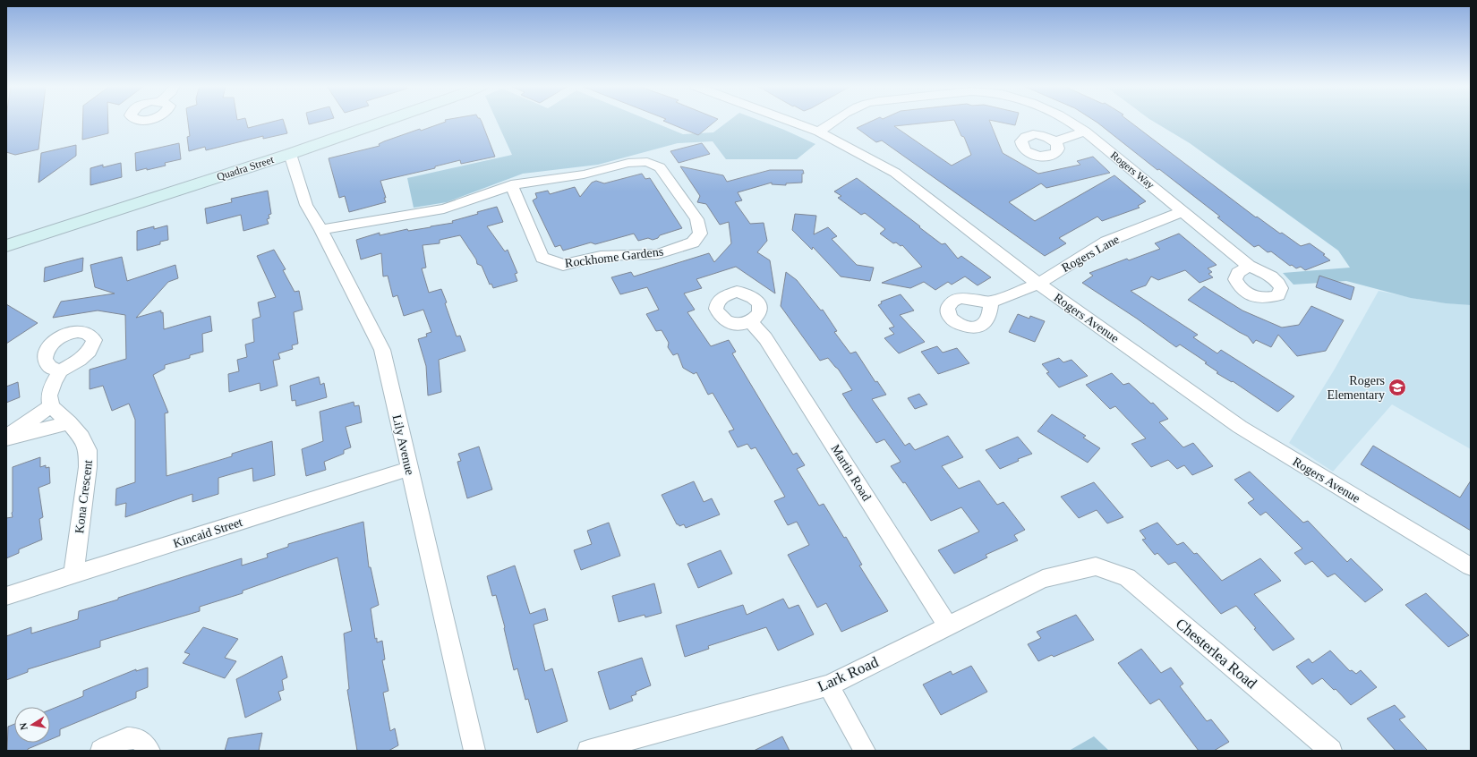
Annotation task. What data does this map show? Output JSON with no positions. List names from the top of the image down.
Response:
{
  "streets": {
    "main road": ["Quadra Street"],
    "street": [
      "Rogers Way",
      "Rogers Lane",
      "Rockhome Gardens",
      "Rogers Avenue",
      "Lily Avenue",
      "Martin Road",
      "Kona Crescent",
      "Kincaid Street",
      "Chesterlea Road",
      "Lark Road"
    ]
  },
  "crossings": [
    ["Quadra Street", "Lily Avenue"],
    ["Rogers Way", "Rogers Lane"],
    ["Rogers Way", "Rogers Avenue"],
    ["Rogers Lane", "Rogers Avenue"],
    ["Rockhome Gardens", "Lily Avenue"],
    ["Lily Avenue", "Kincaid Street"],
    ["Martin Road", "Lark Road"],
    ["Kona Crescent", "Kincaid Street"],
    ["Chesterlea Road", "Lark Road"]
  ],
  "places": {
    "school or university": ["Rogers Elementary"]
  },
  "north": "left"
}
